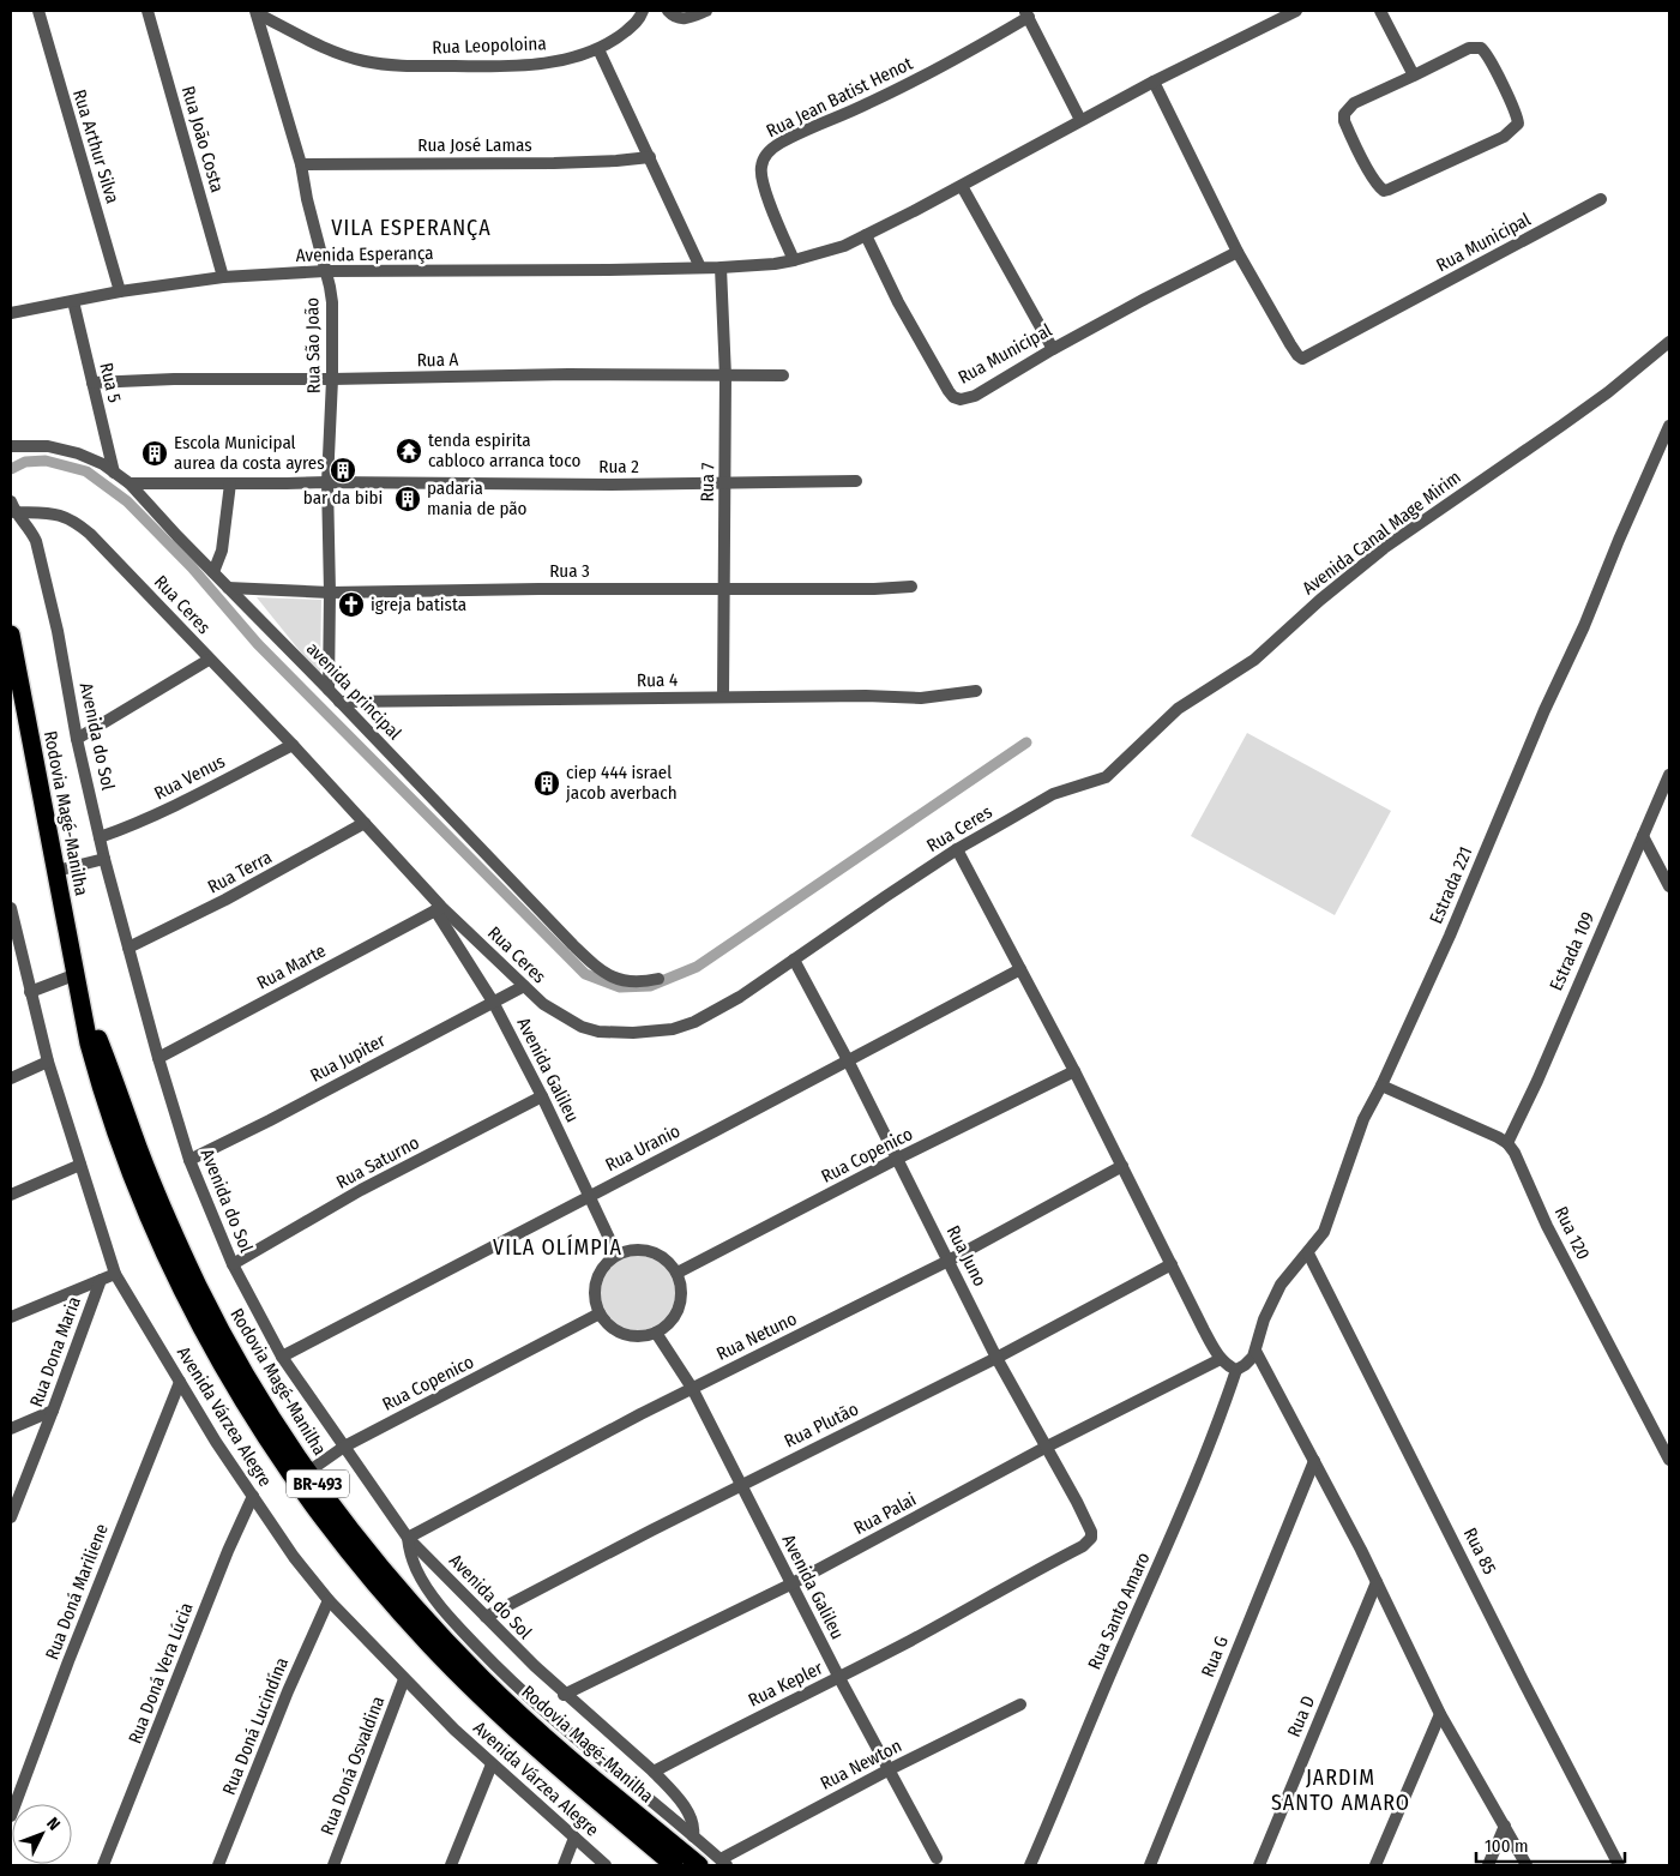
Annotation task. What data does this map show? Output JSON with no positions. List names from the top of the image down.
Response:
{
  "streets": {
    "highway": ["Rodovia Magé-Manilha", "BR-493"],
    "street": [
      "Rua Leopoloina",
      "Rua Jean Batist Henot",
      "Rua João Costa",
      "Rua José Lamas",
      "Rua Arthur Silva",
      "Rua Municipal",
      "Avenida Esperança",
      "Rua São João",
      "Rua A",
      "Rua 5",
      "Rua 2",
      "Rua 7",
      "Avenida Canal Mage Mirim",
      "Rua 3",
      "Rua Ceres",
      "Rua 4",
      "avenida principal",
      "Avenida do Sol",
      "Rua Venus",
      "Rua Terra",
      "Estrada 221",
      "Estrada 109",
      "Rua Marte",
      "Rua Jupiter",
      "Avenida Galileu",
      "Rua Uranio",
      "Rua Copenico",
      "Rua Saturno",
      "Rua 120",
      "Rua Juno",
      "Rua Netuno",
      "Rua Dona Maria",
      "Avenida Várzea Alegre",
      "Rua Plutão",
      "Rua Palai",
      "Rua 85",
      "Rua Doná Mariliene",
      "Rua Santo Amaro",
      "Rua G",
      "Rua Doná Vera Lúcia",
      "Rua Kepler",
      "Rua D",
      "Rua Doná Lucindína",
      "Rua Newton",
      "Rua Doná Osvaldina"
    ]
  },
  "crossings": [
    ["Rua Leopoloina", "Rua São João"],
    ["Rua Jean Batist Henot", "Avenida Esperança"],
    ["Rua João Costa", "Avenida Esperança"],
    ["Rua José Lamas", "Rua São João"],
    ["Rua Arthur Silva", "Avenida Esperança"],
    ["Avenida Esperança", "Rua São João"],
    ["Avenida Esperança", "Rua 5"],
    ["Avenida Esperança", "Rua 7"],
    ["Rua São João", "Rua A"],
    ["Rua São João", "Rua 2"],
    ["Rua São João", "Rua 3"],
    ["Rua São João", "avenida principal"],
    ["Rua A", "Rua 5"],
    ["Rua A", "Rua 7"],
    ["Rua 5", "avenida principal"],
    ["Rua 2", "Rua 7"],
    ["Rua 2", "avenida principal"],
    ["Rua 7", "Rua 3"],
    ["Rua 7", "Rua 4"],
    ["Avenida Canal Mage Mirim", "Rua Ceres"],
    ["Rua 3", "avenida principal"],
    ["Rua Ceres", "Avenida do Sol"],
    ["Rua Ceres", "Rua Venus"],
    ["Rua Ceres", "Rua Terra"],
    ["Rua Ceres", "Rua Marte"],
    ["Rua Ceres", "Rua Jupiter"],
    ["Rua Ceres", "Avenida Galileu"],
    ["Rua Ceres", "Rua Juno"],
    ["Rua 4", "avenida principal"],
    ["Avenida do Sol", "Rua Venus"],
    ["Avenida do Sol", "Rua Terra"],
    ["Avenida do Sol", "Rua Marte"],
    ["Avenida do Sol", "Rua Jupiter"],
    ["Avenida do Sol", "Rua Uranio"],
    ["Avenida do Sol", "Rua Copenico"],
    ["Avenida do Sol", "Rua Saturno"],
    ["Avenida do Sol", "Rua Netuno"],
    ["Avenida do Sol", "Rua Plutão"],
    ["Avenida do Sol", "Rua Palai"],
    ["Avenida do Sol", "Rua Kepler"],
    ["Rodovia Magé-Manilha", "Rua Copenico"],
    ["Estrada 221", "Rua 85"],
    ["Estrada 109", "Rua 120"],
    ["Rua Marte", "Avenida Galileu"],
    ["Rua Jupiter", "Avenida Galileu"],
    ["Avenida Galileu", "Rua Uranio"],
    ["Avenida Galileu", "Rua Copenico"],
    ["Avenida Galileu", "Rua Saturno"],
    ["Avenida Galileu", "Rua Netuno"],
    ["Avenida Galileu", "Rua Plutão"],
    ["Avenida Galileu", "Rua Palai"],
    ["Avenida Galileu", "Rua Kepler"],
    ["Avenida Galileu", "Rua Newton"],
    ["Rua Uranio", "Rua Juno"],
    ["Rua Copenico", "Rua Juno"],
    ["Rua Juno", "Rua Netuno"],
    ["Rua Juno", "Rua Plutão"],
    ["Rua Juno", "Rua Palai"],
    ["Rua Juno", "Rua Kepler"],
    ["Rua Dona Maria", "Avenida Várzea Alegre"],
    ["Avenida Várzea Alegre", "Rua Doná Mariliene"],
    ["Avenida Várzea Alegre", "Rua Doná Vera Lúcia"],
    ["Avenida Várzea Alegre", "Rua Doná Lucindína"],
    ["Avenida Várzea Alegre", "Rua Doná Osvaldina"]
  ],
  "districts": ["VILA ESPERANÇA", "VILA OLÍMPIA", "JARDIM SANTO AMARO"],
  "places": {
    "temple": ["tenda espirita cabloco arranca toco"],
    "building": [
      "Escola Municipal aurea da costa ayres",
      "bar da bibi",
      "padaria mania de pão",
      "ciep 444 israel jacob averbach"
    ],
    "church": ["igreja batista"]
  },
  "scale_bar": "100 m",
  "north": "top right"
}
